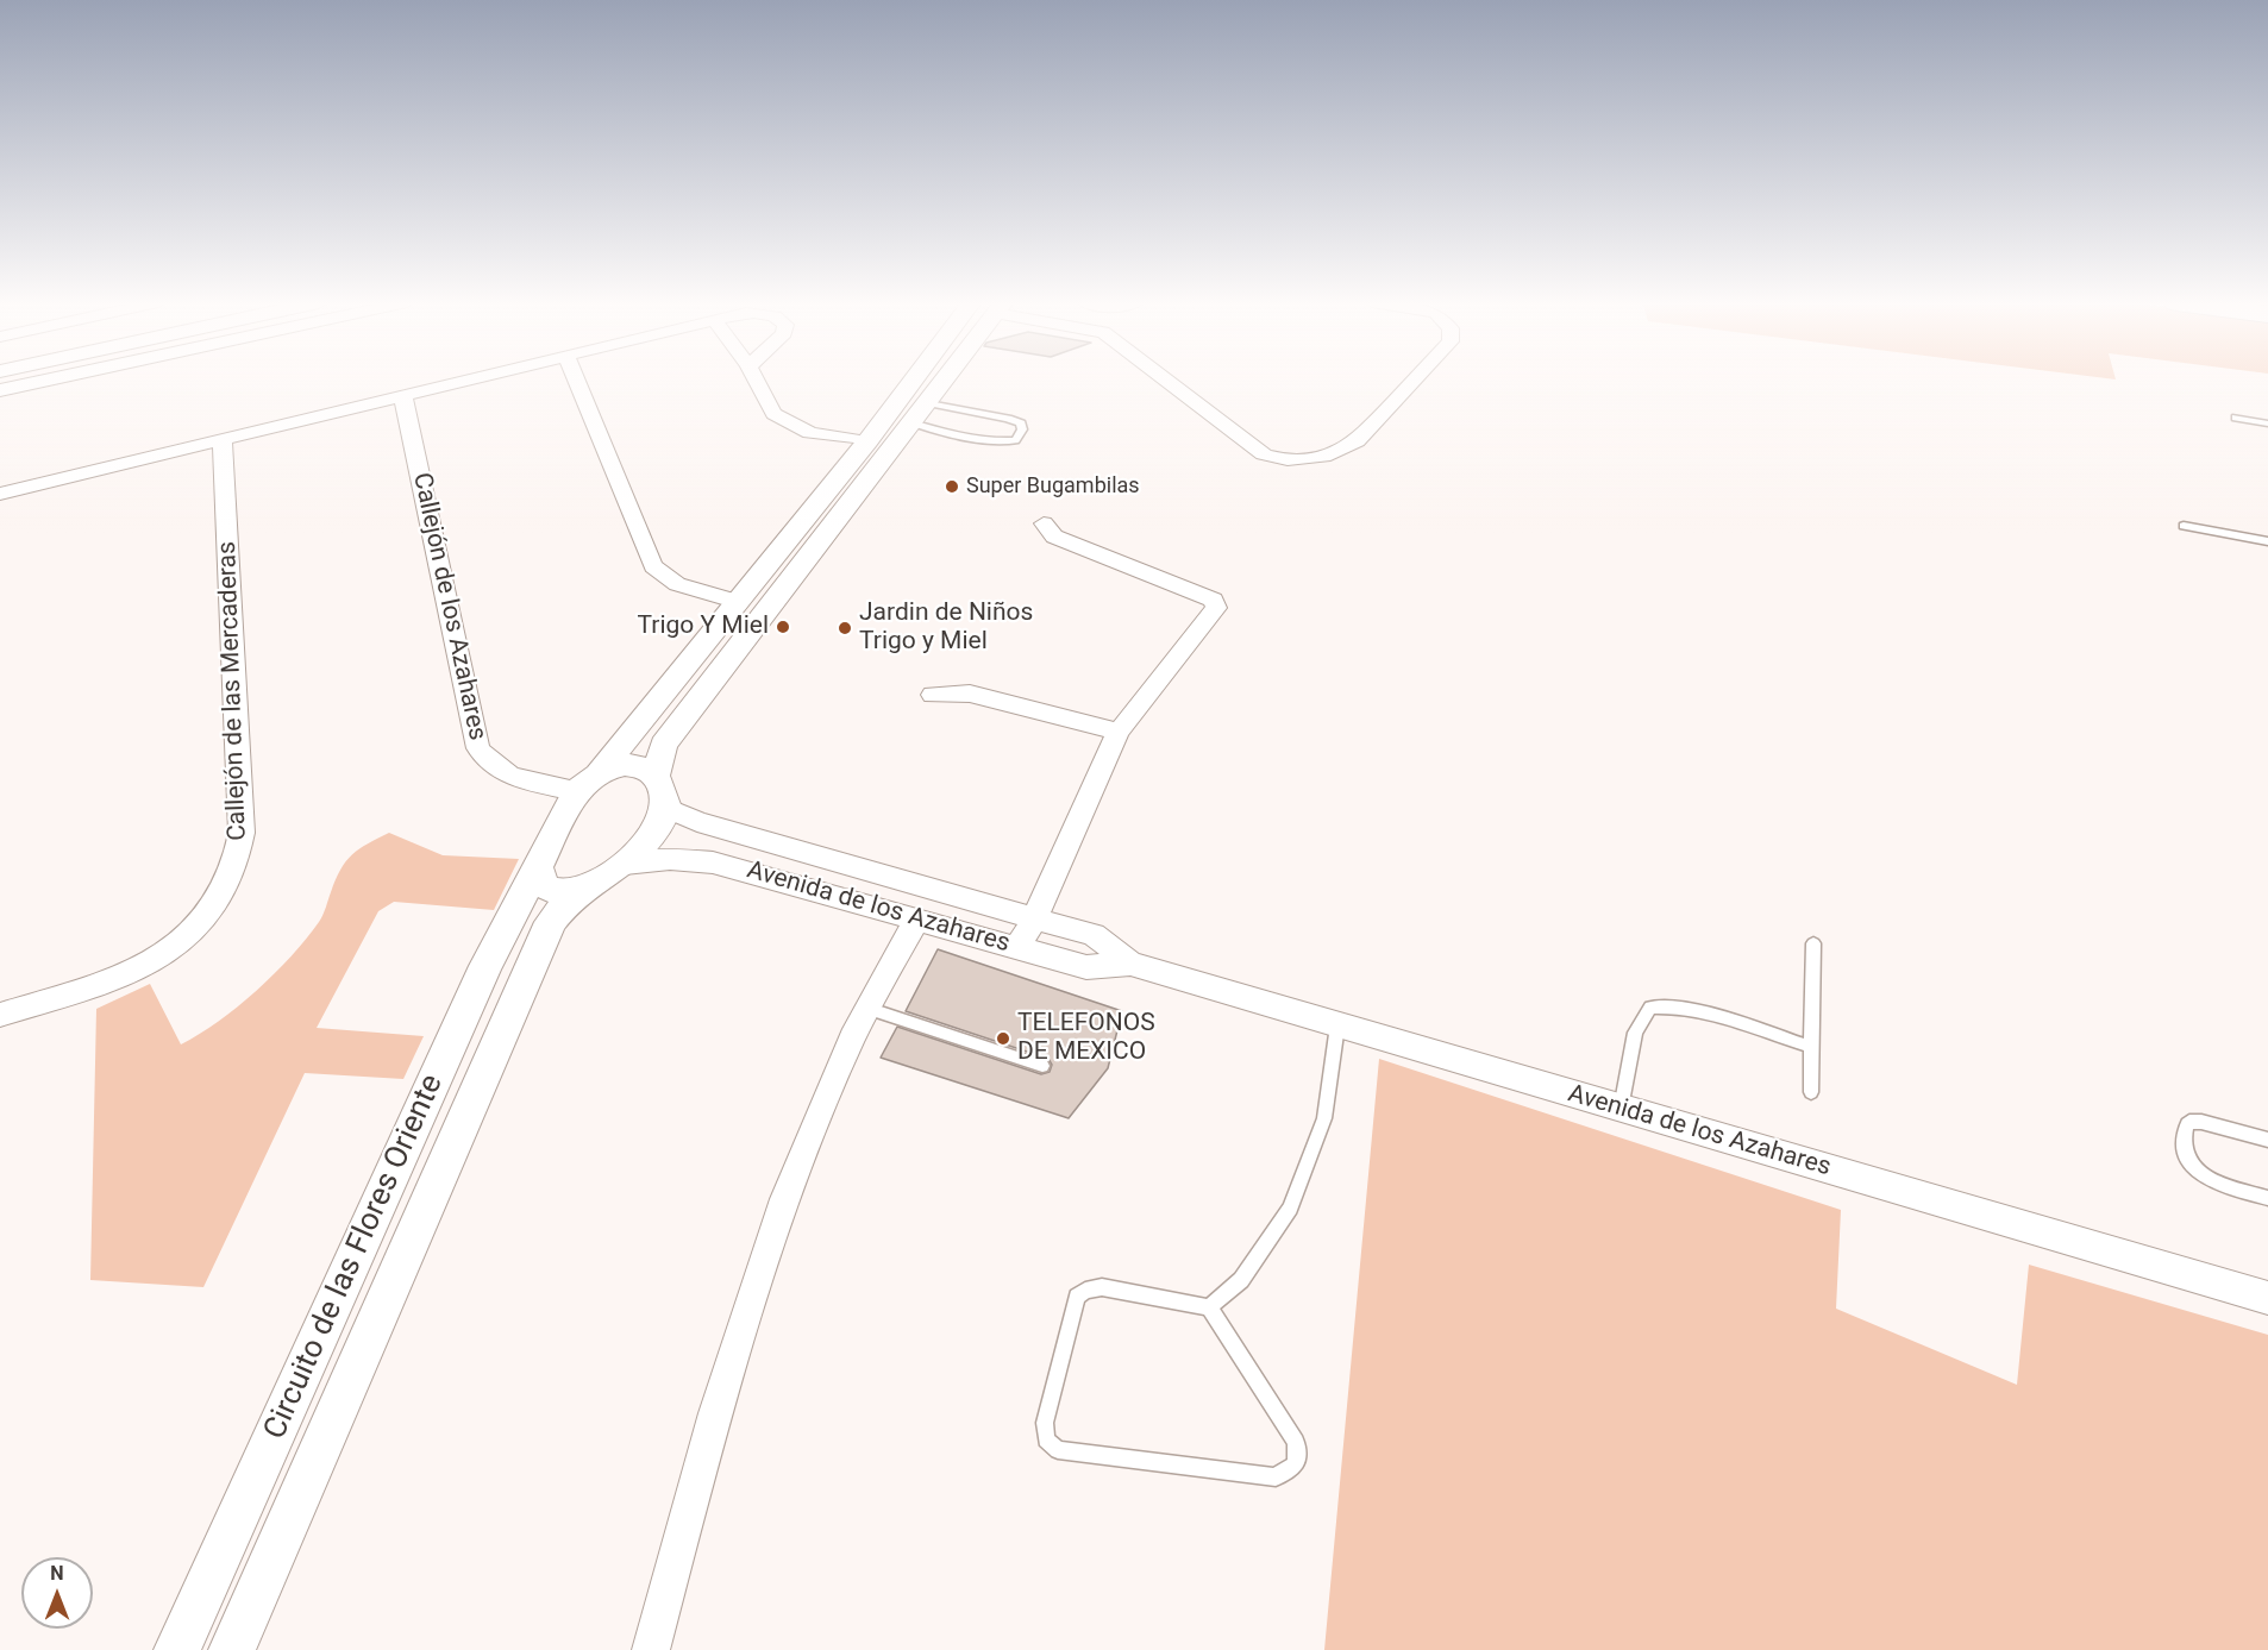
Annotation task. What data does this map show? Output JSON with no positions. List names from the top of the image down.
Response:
{
  "streets": {
    "street": [
      "Callejón de los Azahares",
      "Callejón de las Mercaderas",
      "Avenida de los Azahares",
      "Circuito de las Flores Oriente"
    ]
  },
  "crossings": [
    ["Callejón de los Azahares", "Circuito de las Flores Oriente"],
    ["Avenida de los Azahares", "Circuito de las Flores Oriente"]
  ],
  "places": [
    "Super Bugambilas",
    "Trigo Y Miel",
    "Jardin de Niños Trigo y Miel",
    "TELEFONOS DE MEXICO"
  ],
  "north": "top"
}
